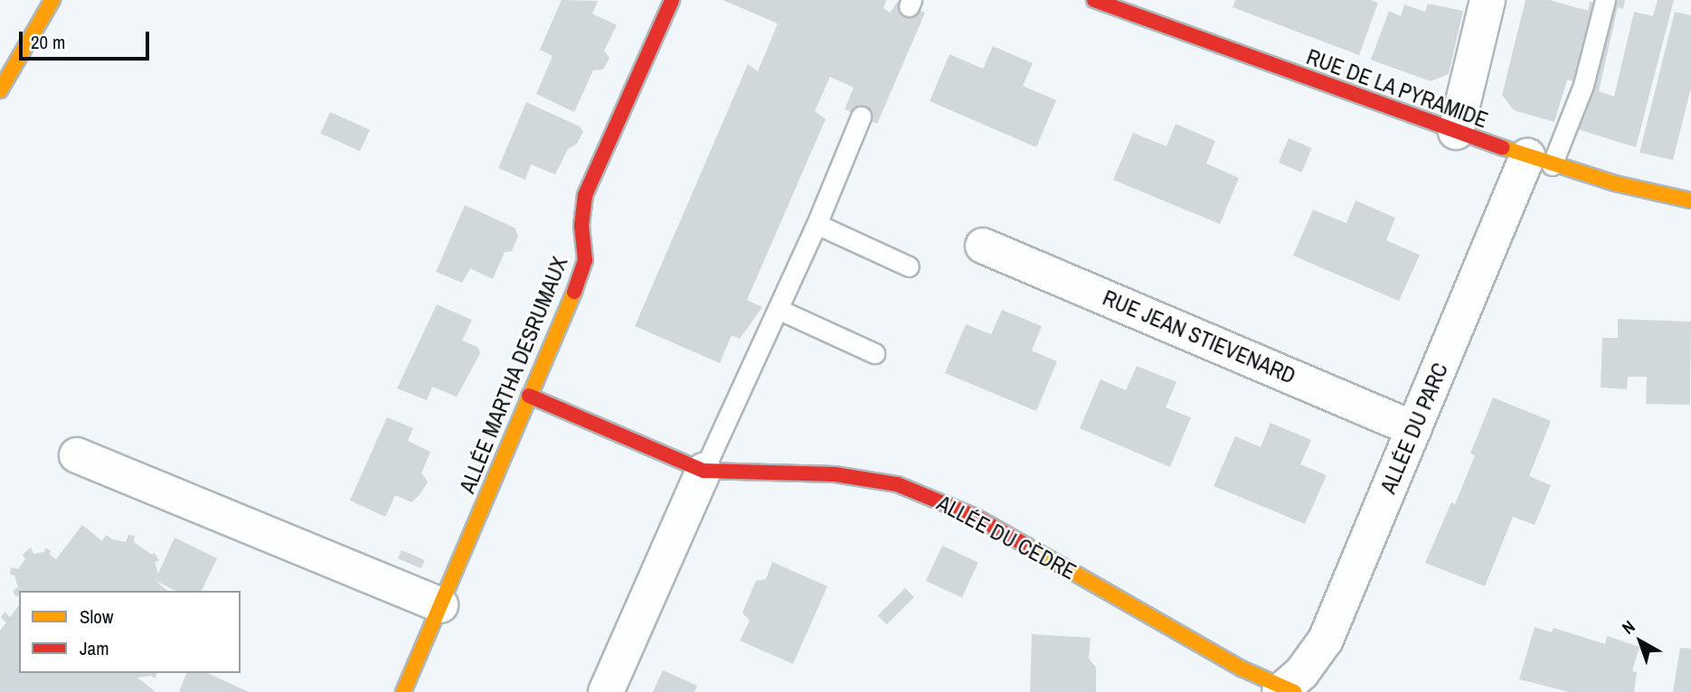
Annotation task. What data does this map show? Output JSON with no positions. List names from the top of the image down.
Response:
{
  "streets": {
    "street": [
      "RUE DE LA PYRAMIDE",
      "RUE JEAN STIEVENARD",
      "ALLÉE MARTHA DESRUMAUX",
      "ALLÉE DU PARC",
      "ALLÉE DU CÈDRE"
    ]
  },
  "crossings": [
    ["RUE DE LA PYRAMIDE", "ALLÉE DU PARC"],
    ["RUE JEAN STIEVENARD", "ALLÉE DU PARC"],
    ["ALLÉE MARTHA DESRUMAUX", "ALLÉE DU CÈDRE"],
    ["ALLÉE DU PARC", "ALLÉE DU CÈDRE"]
  ],
  "legend": ["Slow", "Jam"],
  "scale_bar": "20 m",
  "north": "top left"
}
